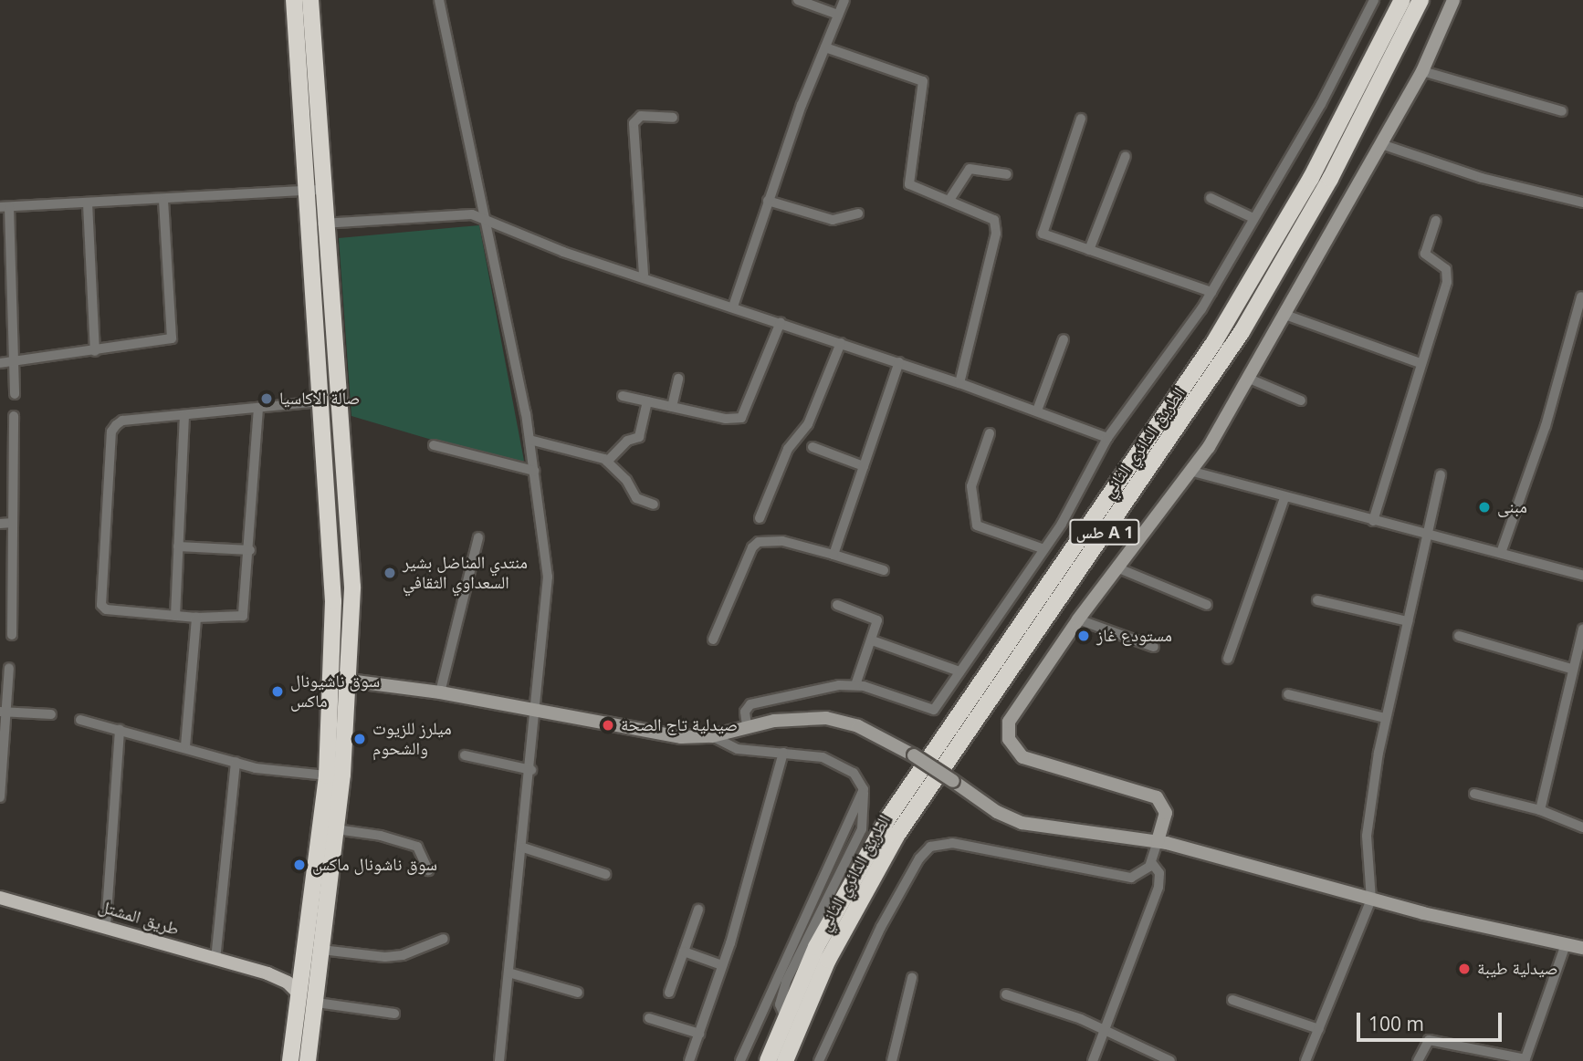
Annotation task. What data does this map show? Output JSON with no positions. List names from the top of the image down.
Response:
{
  "streets": {
    "highway": ["الطريق الدائري الثاني", "طس A 1"],
    "main road": ["طريق المشتل"]
  },
  "places": [
    "صالة الاكاسيا",
    "مبنى",
    "منتدي المناضل بشير السعداوي الثقافي",
    "مستودع غاز",
    "سوق ناشيونال ماكس",
    "صيدلية تاج الصحة",
    "ميلرز للزيوت والشحوم",
    "سوق ناشونال ماكس",
    "صيدلية طيبة"
  ],
  "scale_bar": "100 m"
}
